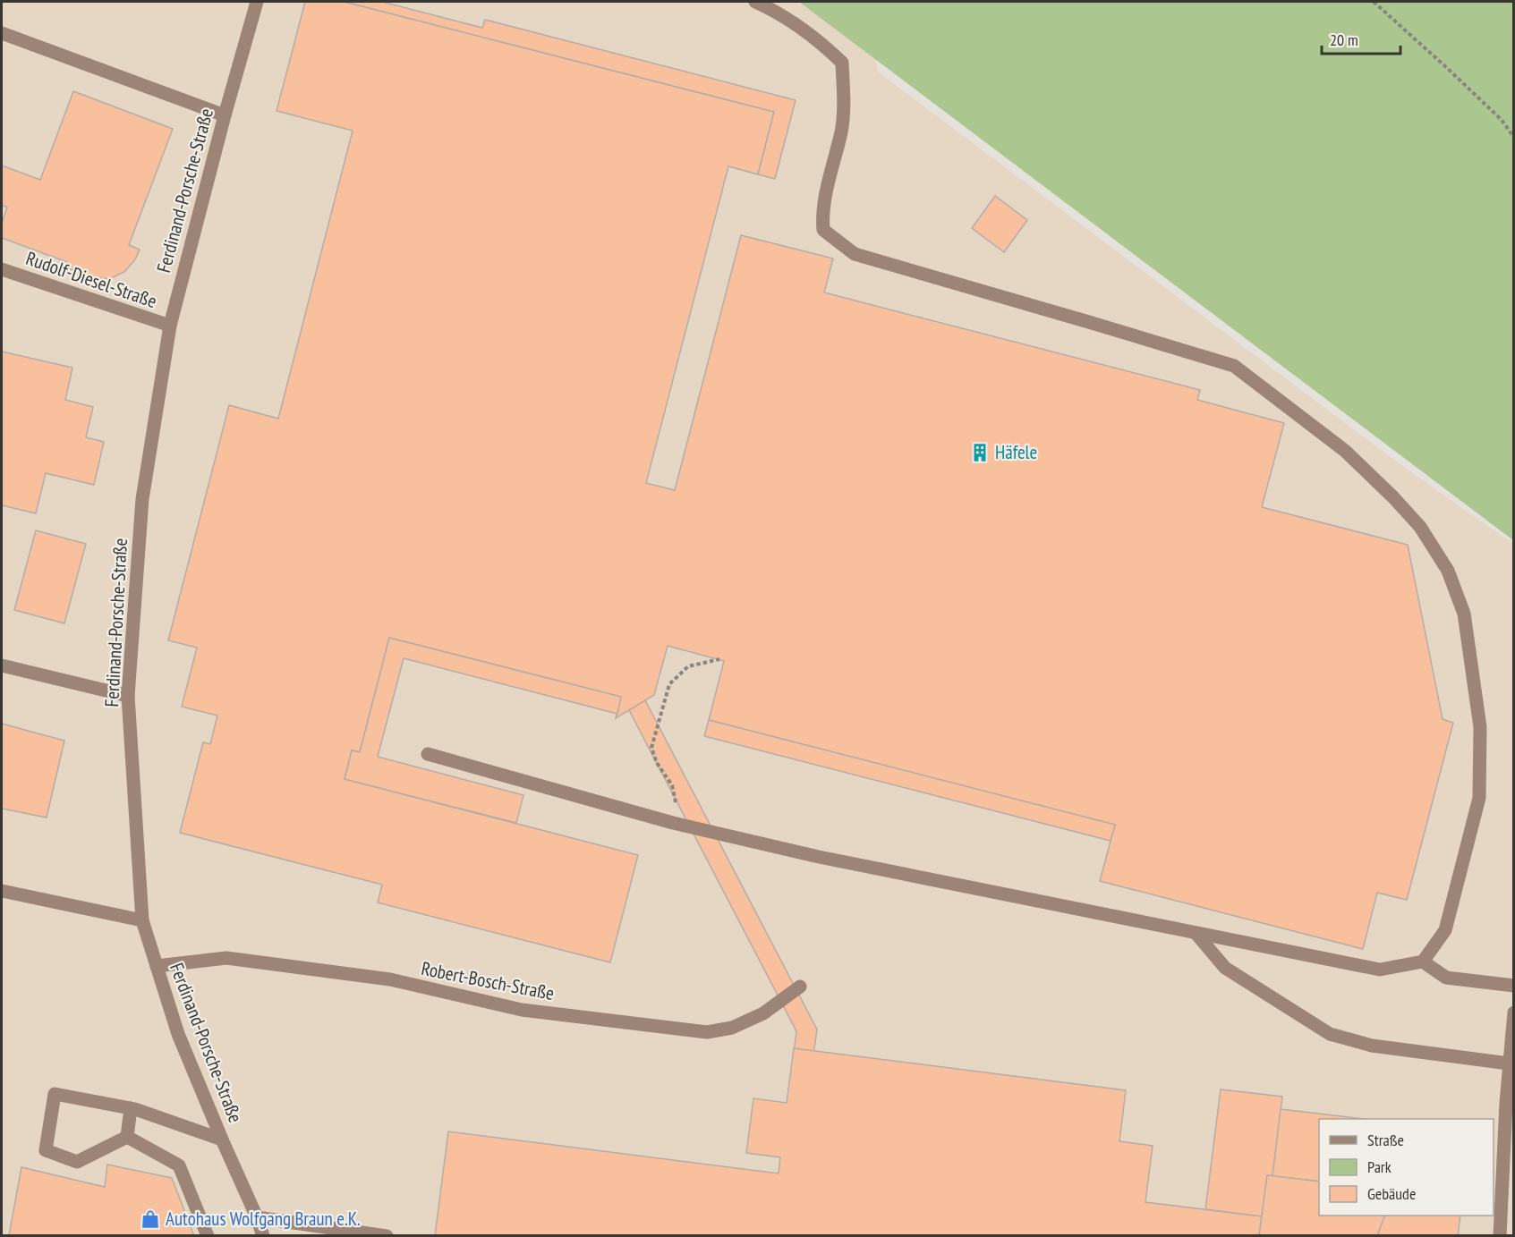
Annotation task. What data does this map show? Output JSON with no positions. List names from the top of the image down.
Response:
{
  "streets": {
    "street": ["Ferdinand-Porsche-Straße", "Rudolf-Diesel-Straße", "Robert-Bosch-Straße"]
  },
  "crossings": [
    ["Ferdinand-Porsche-Straße", "Rudolf-Diesel-Straße"],
    ["Ferdinand-Porsche-Straße", "Robert-Bosch-Straße"]
  ],
  "places": {
    "building": ["Häfele"],
    "shop": ["Autohaus Wolfgang Braun e.K."]
  },
  "legend": ["Straße", "Park", "Gebäude"],
  "scale_bar": "20 m"
}
